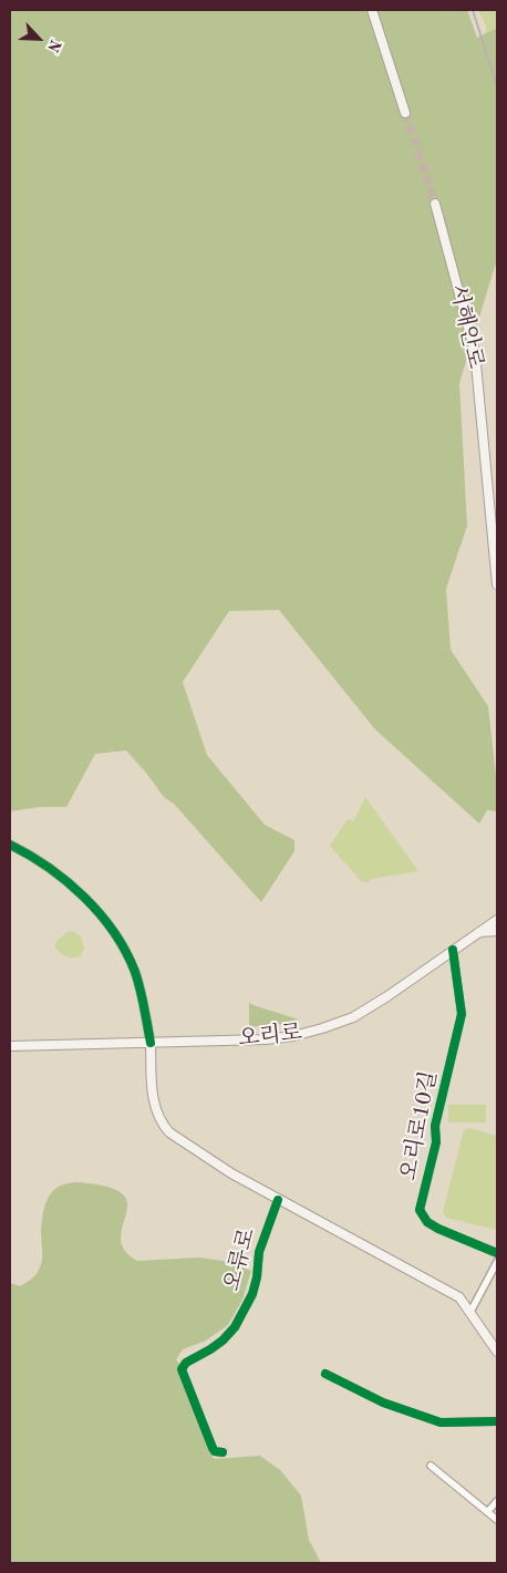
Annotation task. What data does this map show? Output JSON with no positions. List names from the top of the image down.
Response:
{
  "streets": {
    "main road": ["서해안로", "오리로"],
    "street": ["오리로10길", "오류로"]
  },
  "crossings": [
    ["오리로", "오리로10길"]
  ],
  "north": "bottom right"
}
